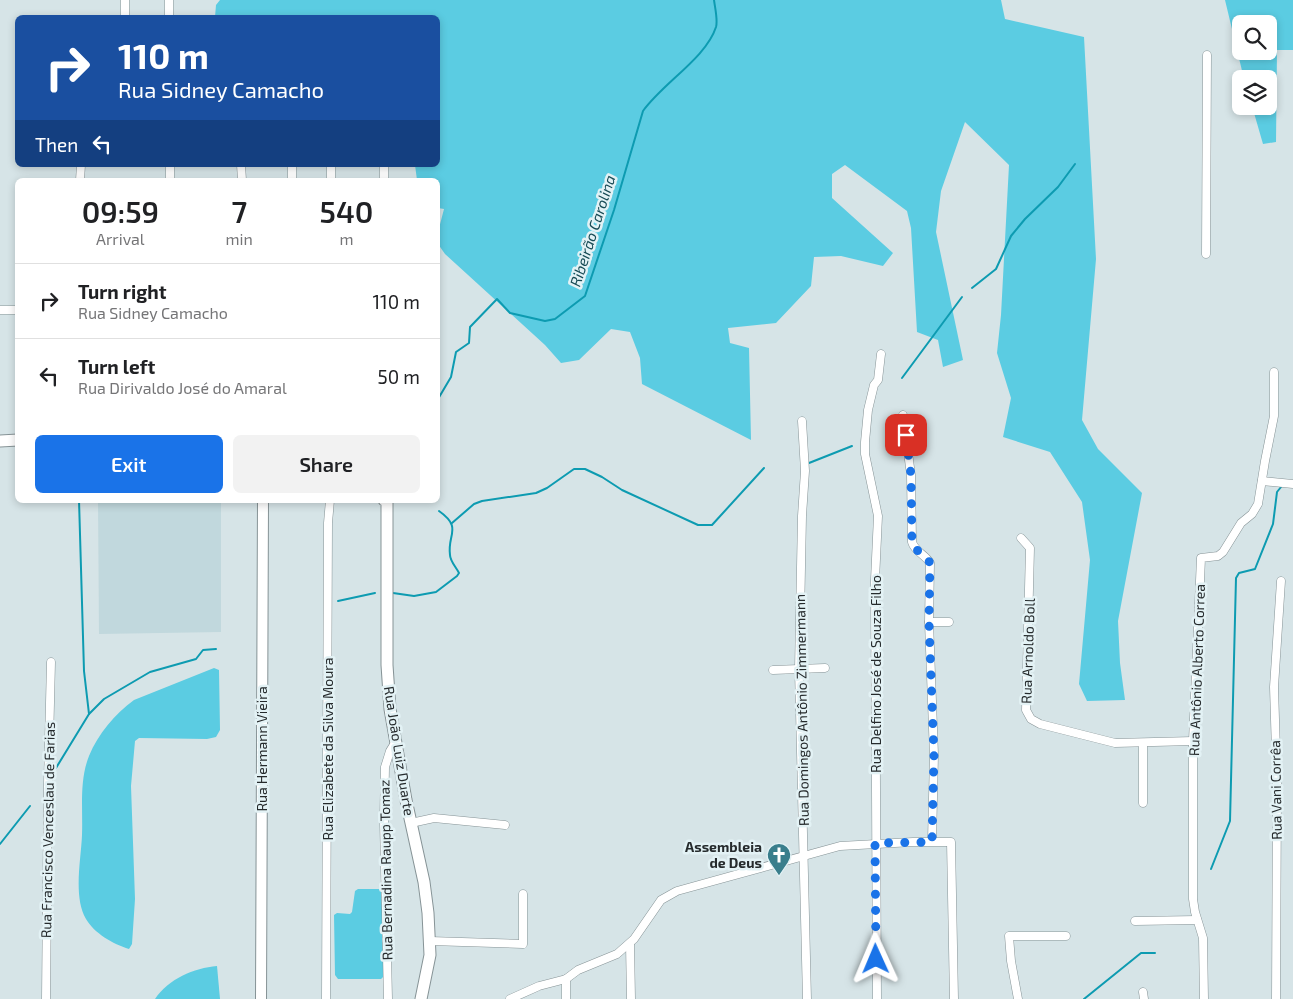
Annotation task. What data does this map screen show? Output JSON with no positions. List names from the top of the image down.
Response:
{
  "streets": {
    "main road": ["Rua João Luiz Duarte"],
    "street": [
      "Rua Arnoldo Boll",
      "Rua Antônio Alberto Correa",
      "Rua Delfino José de Souza Filho",
      "Rua Domingos Antônio Zimmermann",
      "Rua Hermann Vieira",
      "Rua Elizabete da Silva Moura",
      "Rua Vani Corrêa",
      "Rua Francisco Venceslau de Farias",
      "Rua Bernadina Raupp Tomaz"
    ]
  },
  "crossings": [
    ["Rua Arnoldo Boll", "Rua Antônio Alberto Correa"],
    ["Rua João Luiz Duarte", "Rua Bernadina Raupp Tomaz"]
  ],
  "water": ["Ribeirão Carolina"],
  "places": {
    "church": ["Assembleia de Deus"]
  },
  "page": {
    "turn": ["110 m", "Rua Sidney Camacho"],
    "then": "Then",
    "eta": [
      "09:59",
      "Arrival",
      "7",
      "min",
      "540",
      "m"
    ],
    "list": [
      {
        "name": "Turn right",
        "note": "Rua Sidney Camacho",
        "value": "110 m"
      },
      {
        "name": "Turn left",
        "note": "Rua Dirivaldo José do Amaral",
        "value": "50 m"
      }
    ],
    "buttons": ["Exit", "Share"]
  }
}
